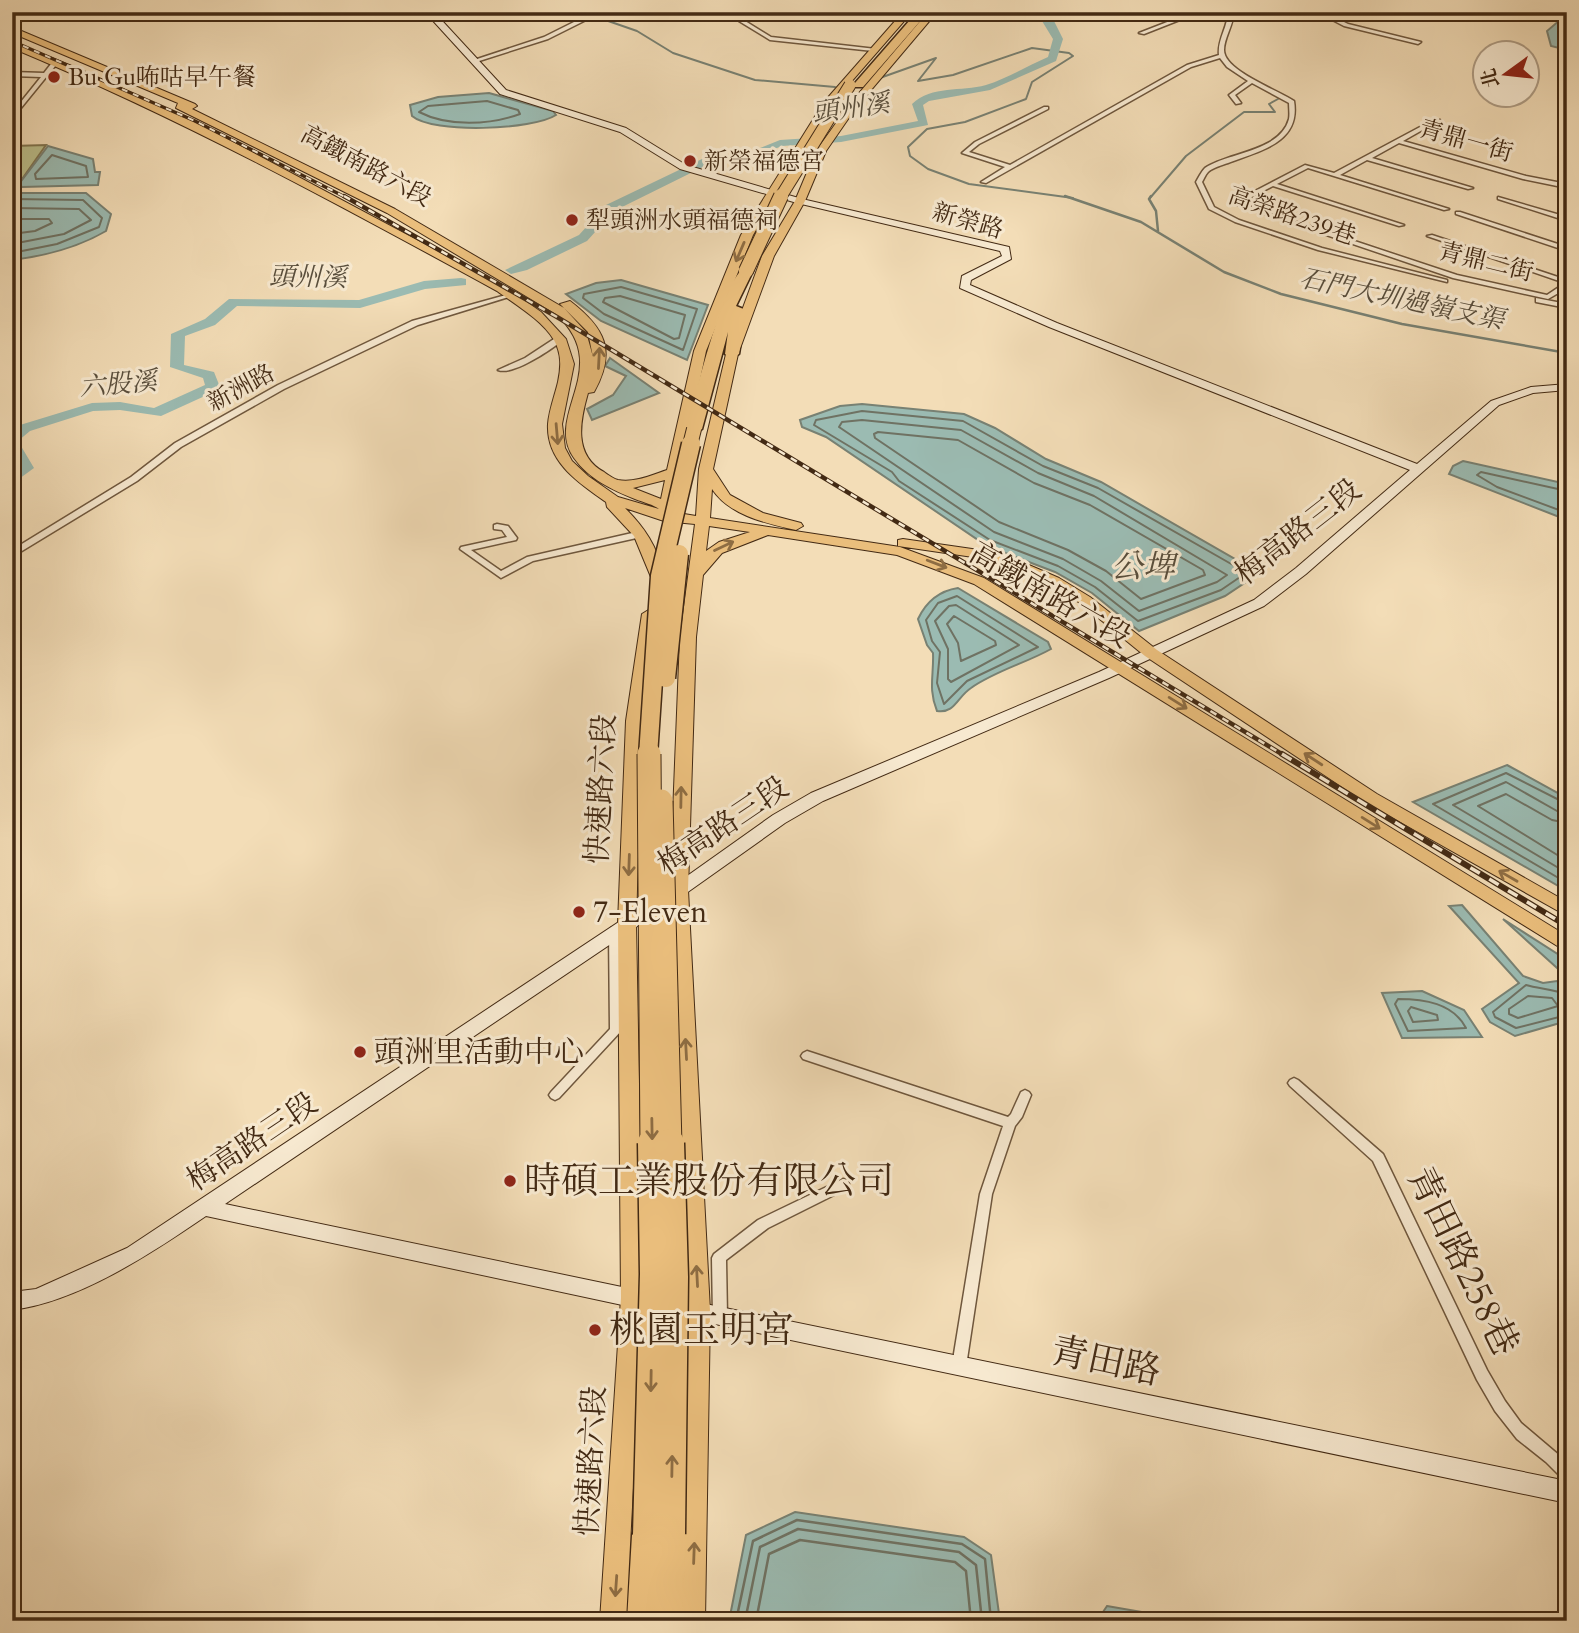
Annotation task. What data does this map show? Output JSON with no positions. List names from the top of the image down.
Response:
{
  "streets": {
    "main road": ["高鐵南路六段", "快速路六段"],
    "street": [
      "青鼎一街",
      "高榮路239巷",
      "新榮路",
      "青鼎二街",
      "新洲路",
      "梅高路三段",
      "青田路258巷",
      "青田路"
    ]
  },
  "crossings": [
    ["高鐵南路六段", "新洲路"],
    ["高鐵南路六段", "梅高路三段"],
    ["高鐵南路六段", "快速路六段"],
    ["新榮路", "梅高路三段"],
    ["新榮路", "快速路六段"],
    ["梅高路三段", "快速路六段"],
    ["梅高路三段", "青田路"],
    ["快速路六段", "青田路"]
  ],
  "water": [
    "頭州溪",
    "石門大圳過嶺支渠",
    "六股溪",
    "公埤"
  ],
  "places": [
    "Bu Gu咘咕早午餐",
    "新榮福德宮",
    "犁頭洲水頭福德祠",
    "7-Eleven",
    "頭洲里活動中心",
    "時碩工業股份有限公司",
    "桃園玉明宮"
  ],
  "north": "left"
}
